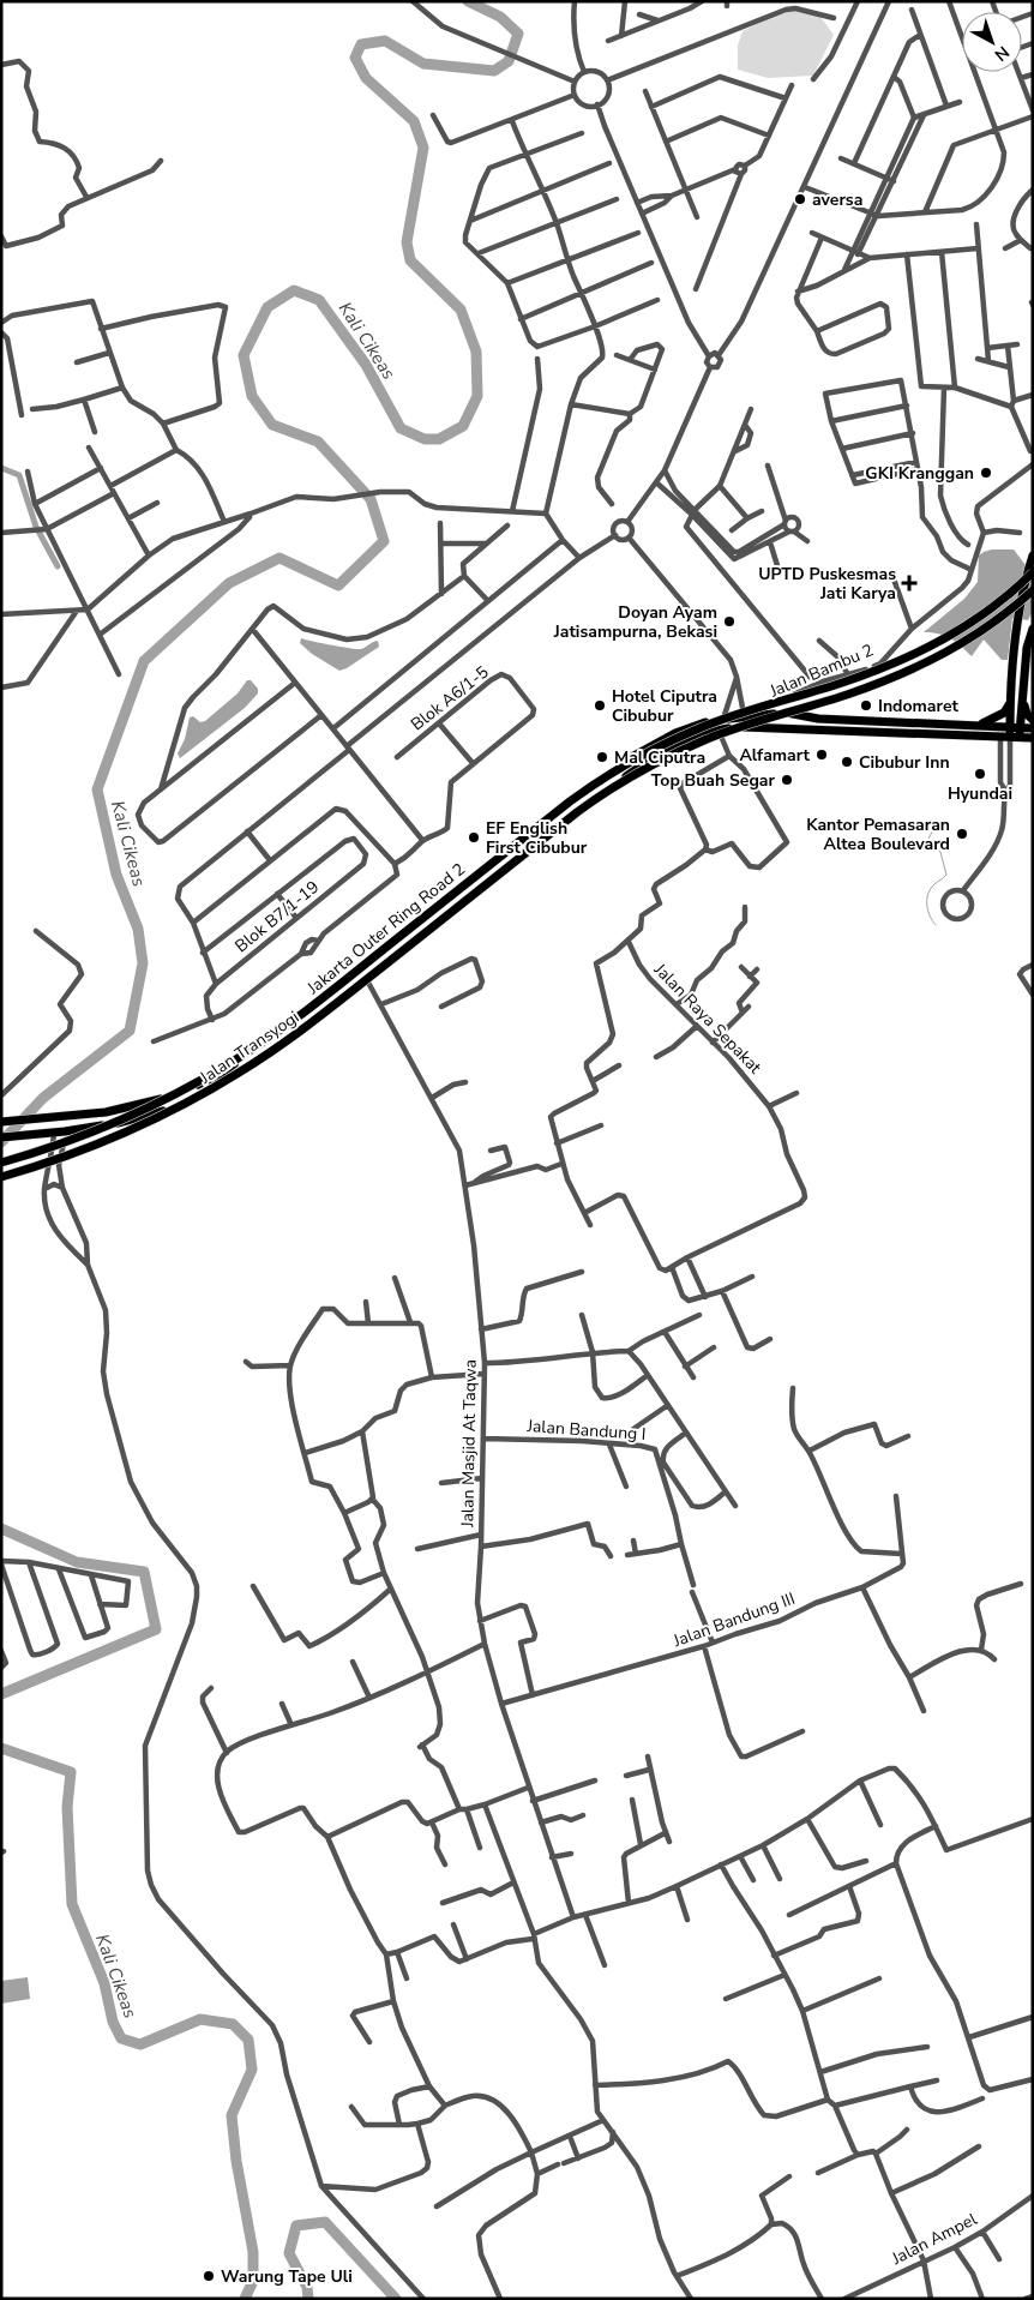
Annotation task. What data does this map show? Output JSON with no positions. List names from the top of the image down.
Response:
{
  "streets": {
    "highway": ["Jakarta Outer Ring Road 2", "Jalan Transyogi"],
    "street": [
      "Jalan Bambu 2",
      "Blok A6/1-5",
      "Blok B7/1-19",
      "Jalan Raya Sepakat",
      "Jalan Bandung I",
      "Jalan Masjid At Taqwa",
      "Jalan Bandung III",
      "Jalan Ampel"
    ]
  },
  "crossings": [
    ["Jalan Bambu 2", "Jalan Transyogi"],
    ["Jalan Transyogi", "Jalan Masjid At Taqwa"],
    ["Jalan Bandung I", "Jalan Masjid At Taqwa"],
    ["Jalan Masjid At Taqwa", "Jalan Bandung III"]
  ],
  "water": ["Kali Cikeas"],
  "places": {
    "other": [
      "aversa",
      "GKI Kranggan",
      "Doyan Ayam Jatisampurna, Bekasi",
      "Hotel Ciputra Cibubur",
      "Indomaret",
      "Alfamart",
      "Mal Ciputra",
      "Cibubur Inn",
      "Hyundai",
      "Top Buah Segar",
      "Kantor Pemasaran Altea Boulevard",
      "EF English First Cibubur",
      "Warung Tape Uli"
    ],
    "health": ["UPTD Puskesmas Jati Karya"]
  },
  "north": "bottom right"
}
